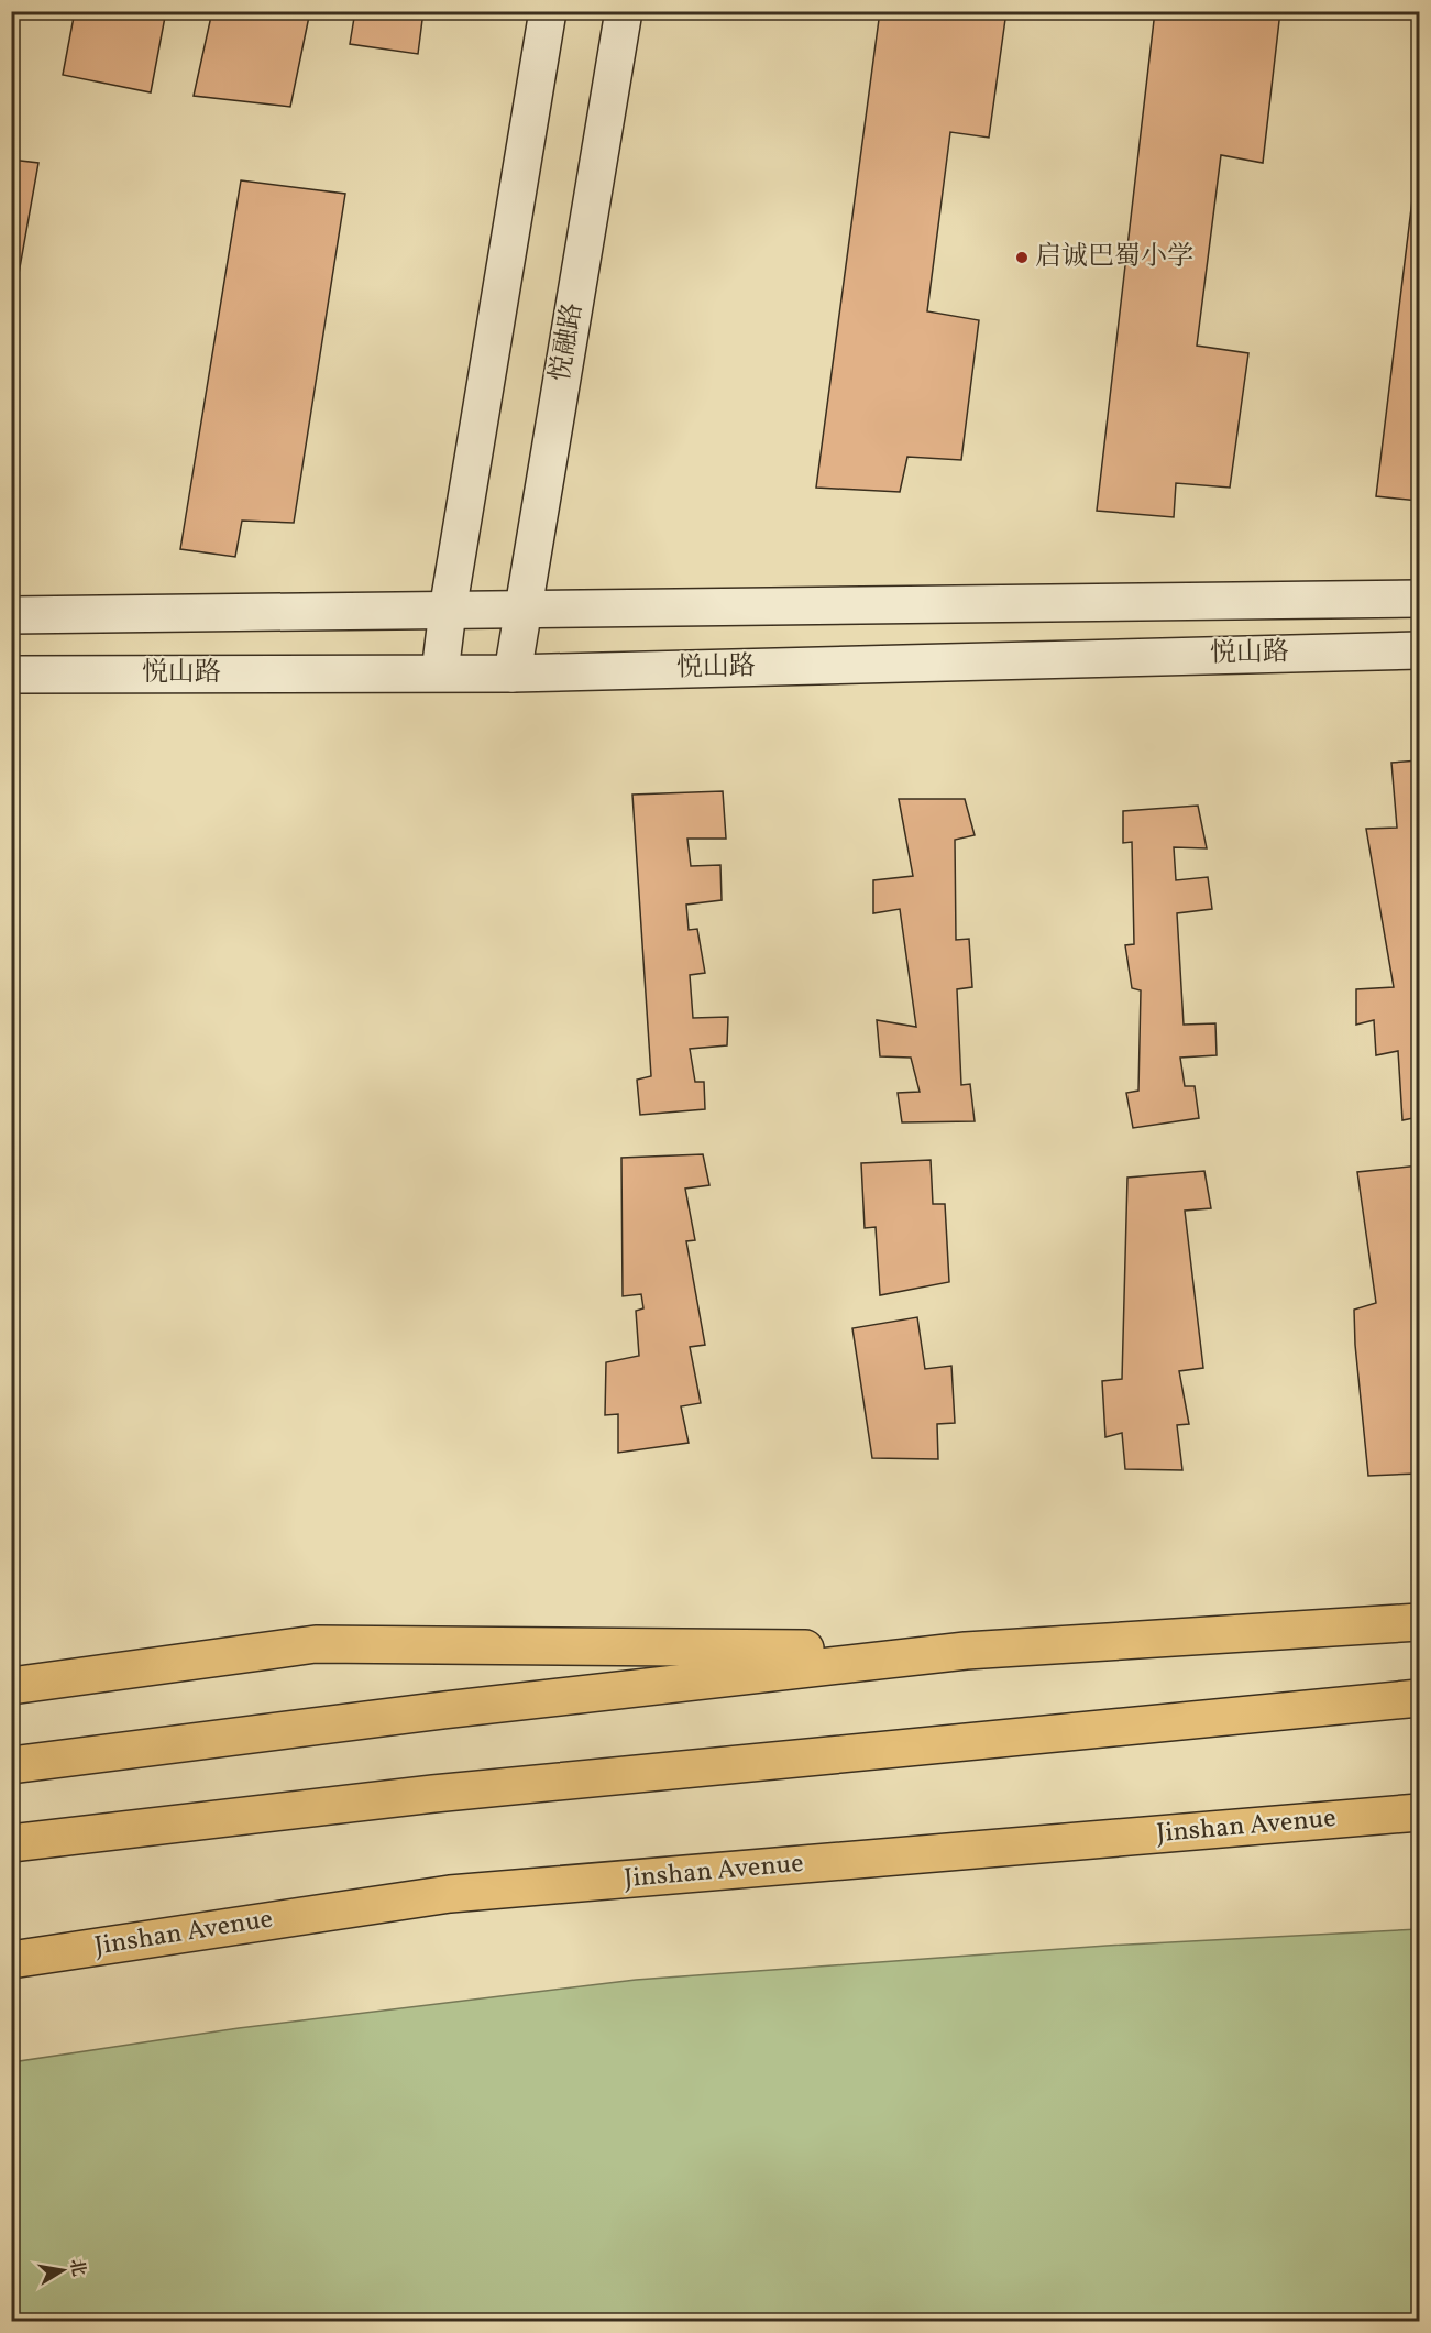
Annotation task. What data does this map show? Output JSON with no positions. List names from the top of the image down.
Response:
{
  "streets": {
    "highway": ["Jinshan Avenue"],
    "main road": ["悦融路", "悦山路"]
  },
  "crossings": [
    ["悦融路", "悦山路"]
  ],
  "places": ["启诚巴蜀小学"],
  "north": "right"
}
